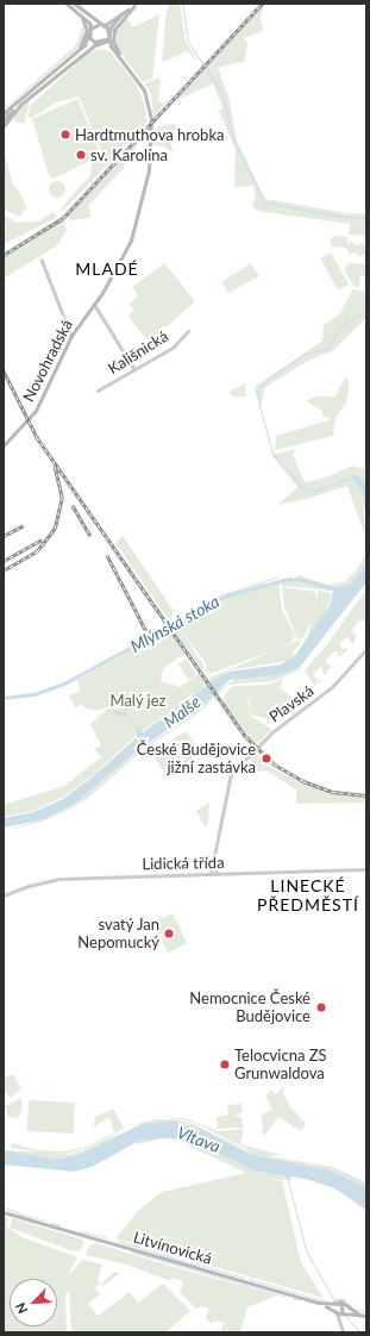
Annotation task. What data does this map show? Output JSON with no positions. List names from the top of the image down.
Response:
{
  "streets": {
    "main road": ["Novohradská", "Litvínovická"],
    "street": ["Kališnická", "Plavská", "Lidická třída"]
  },
  "districts": ["MLADÉ", "LINECKÉ PŘEDMĚSTÍ"],
  "water": ["Mlýnská stoka", "Malše", "Vltava"],
  "parks": ["Malý jez"],
  "places": [
    "Hardtmuthova hrobka",
    "sv. Karolína",
    "České Budějovice jižní zastávka",
    "svatý Jan Nepomucký",
    "Nemocnice České Budějovice",
    "Telocvicna ZS Grunwaldova"
  ],
  "north": "bottom left"
}
